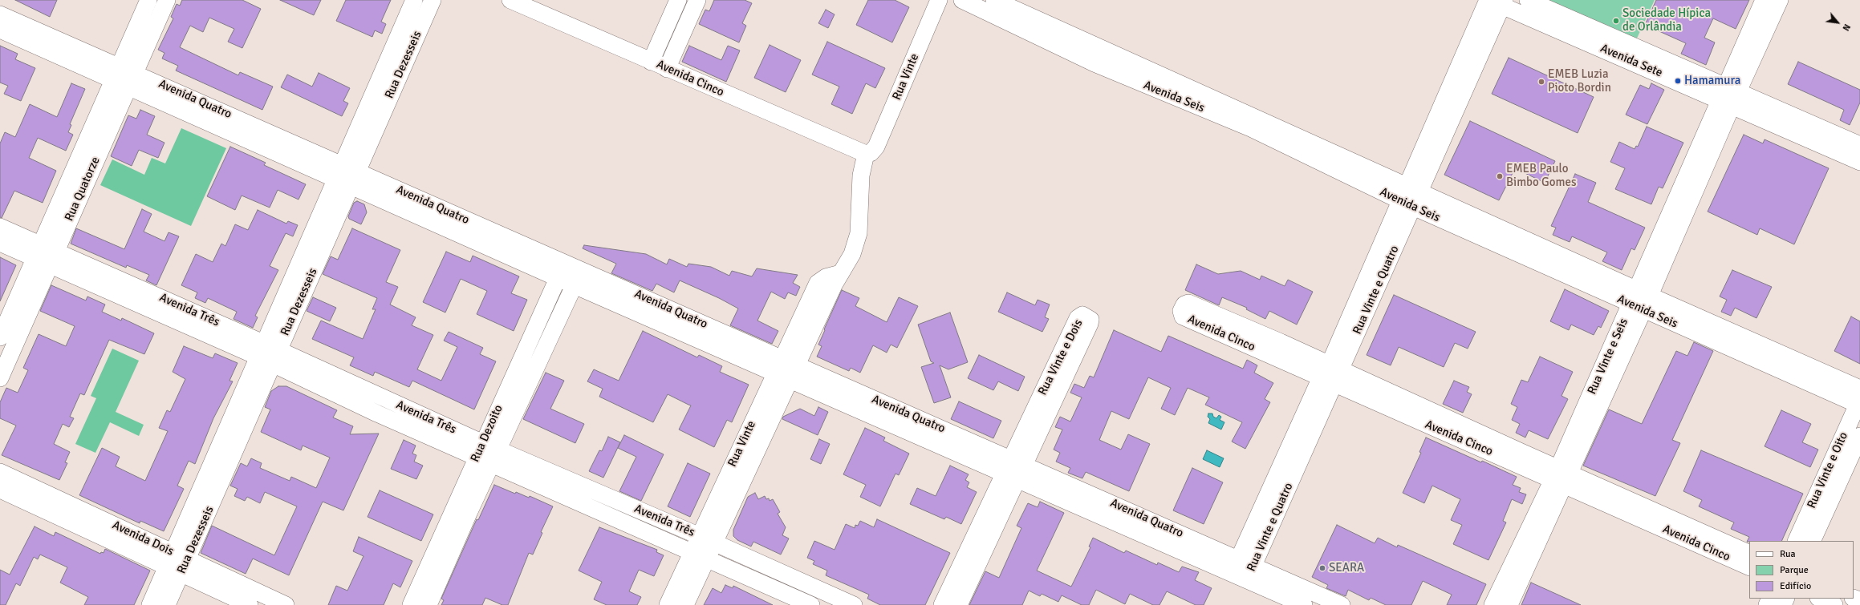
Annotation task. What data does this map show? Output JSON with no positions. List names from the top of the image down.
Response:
{
  "streets": {
    "street": [
      "Avenida Sete",
      "Rua Dezesseis",
      "Rua Vinte",
      "Avenida Cinco",
      "Avenida Seis",
      "Avenida Quatro",
      "Rua Quatorze",
      "Rua Vinte e Quatro",
      "Avenida Três",
      "Rua Vinte e Seis",
      "Rua Vinte e Dois",
      "Rua Dezoito",
      "Rua Vinte e Oito",
      "Avenida Dois"
    ]
  },
  "crossings": [
    ["Avenida Sete", "Rua Vinte e Quatro"],
    ["Avenida Sete", "Rua Vinte e Seis"],
    ["Rua Dezesseis", "Avenida Quatro"],
    ["Rua Dezesseis", "Avenida Três"],
    ["Rua Dezesseis", "Avenida Dois"],
    ["Rua Vinte", "Avenida Cinco"],
    ["Rua Vinte", "Avenida Quatro"],
    ["Rua Vinte", "Avenida Três"],
    ["Avenida Cinco", "Rua Vinte e Quatro"],
    ["Avenida Cinco", "Rua Vinte e Seis"],
    ["Avenida Seis", "Rua Vinte e Quatro"],
    ["Avenida Seis", "Rua Vinte e Seis"],
    ["Avenida Seis", "Rua Vinte e Oito"],
    ["Avenida Quatro", "Rua Quatorze"],
    ["Avenida Quatro", "Rua Vinte e Quatro"],
    ["Avenida Quatro", "Rua Vinte e Dois"],
    ["Avenida Quatro", "Rua Dezoito"],
    ["Rua Quatorze", "Avenida Três"],
    ["Avenida Três", "Rua Dezoito"]
  ],
  "places": [
    "Sociedade Hípica de Orlândia",
    "Hamamura",
    "EMEB Luzia Pioto Bordin",
    "EMEB Paulo Bimbo Gomes",
    "SEARA"
  ],
  "legend": ["Rua", "Parque", "Edifício"],
  "north": "bottom right"
}
